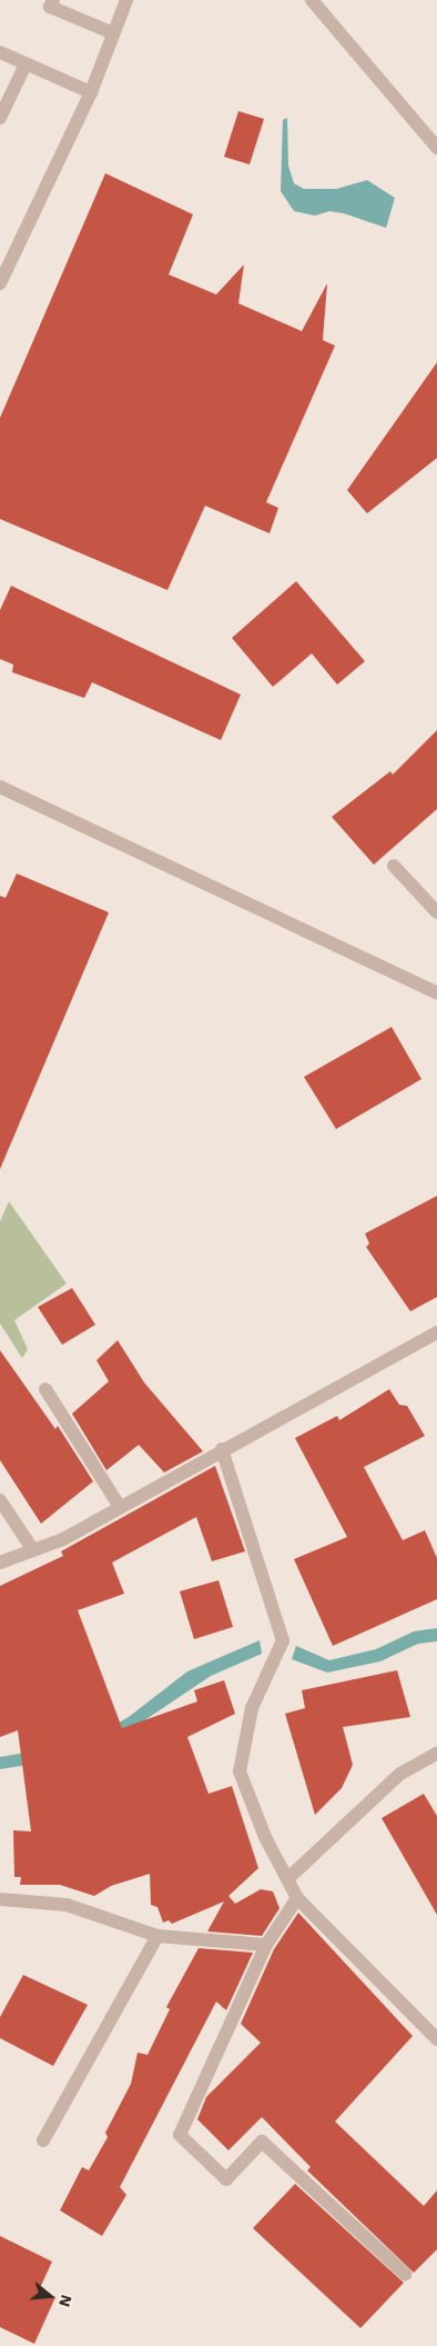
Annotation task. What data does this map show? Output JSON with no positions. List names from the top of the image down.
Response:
{
  "north": "right"
}
